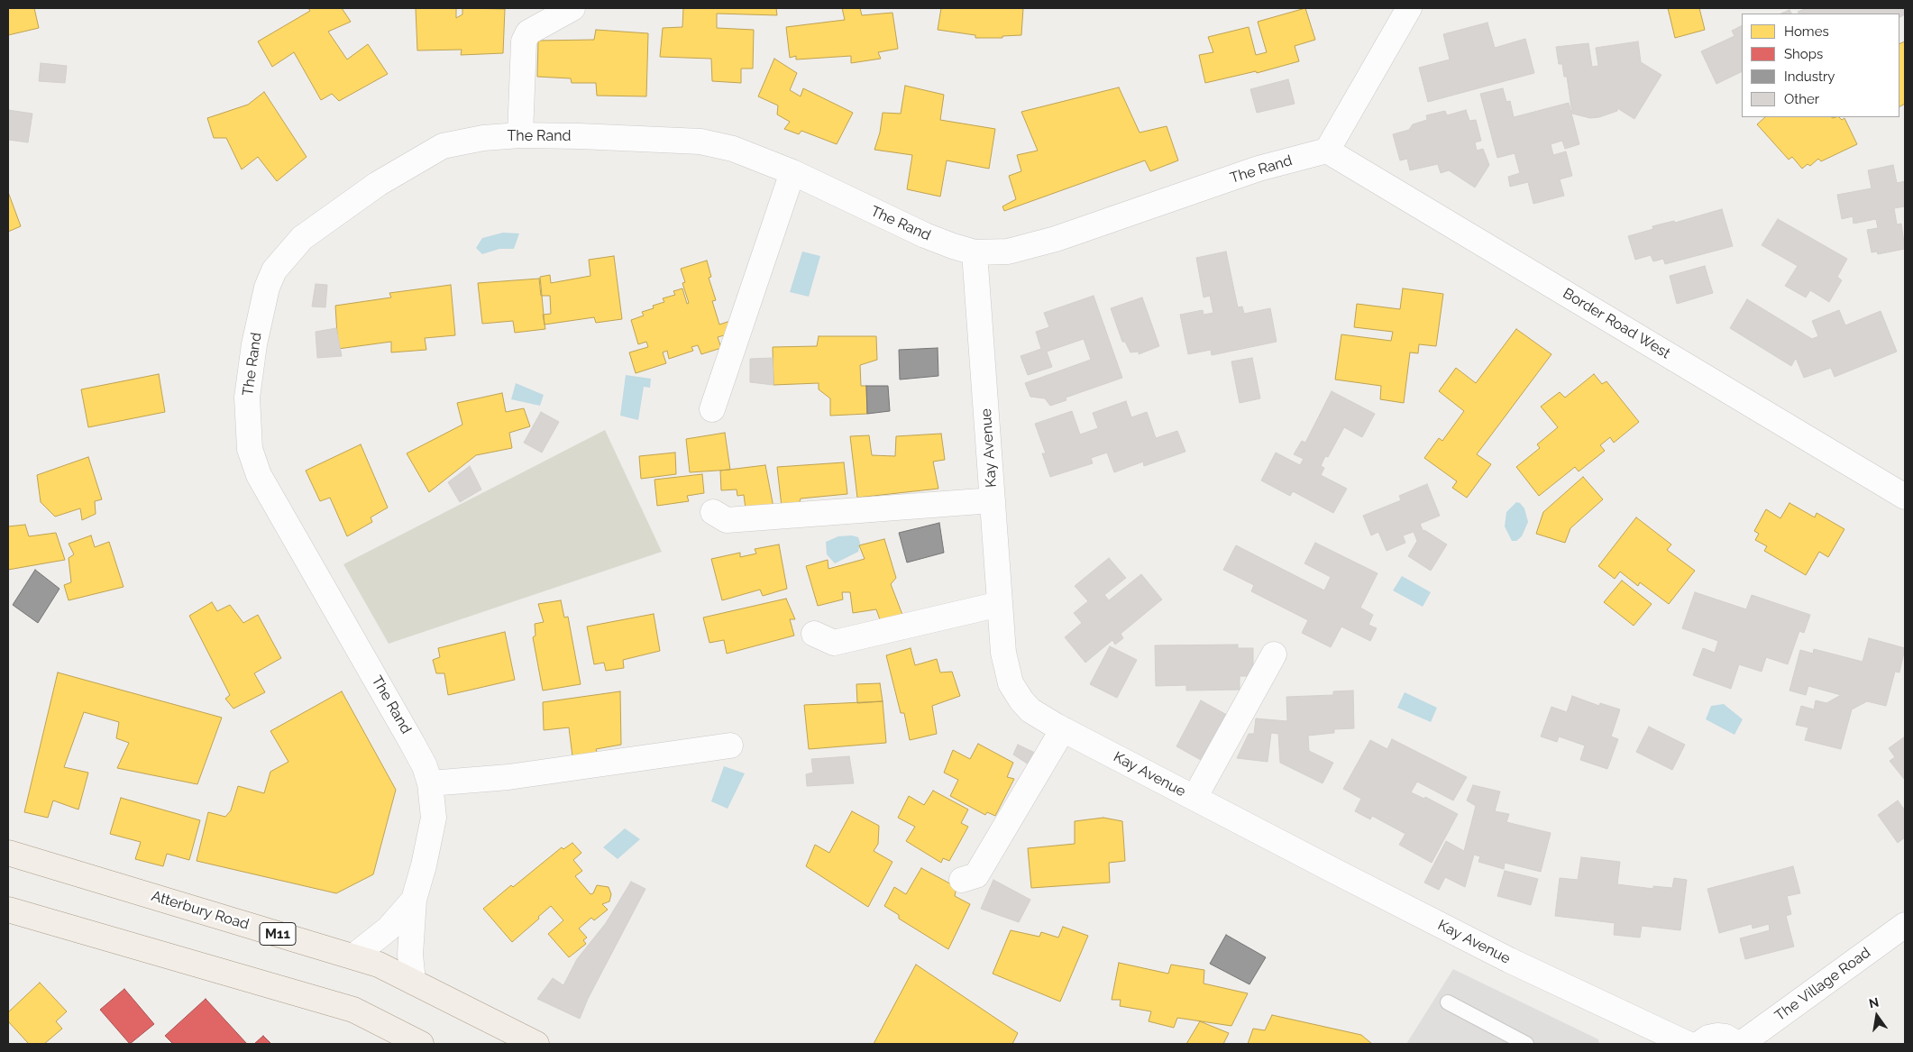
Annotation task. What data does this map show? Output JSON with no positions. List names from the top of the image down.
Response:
{
  "streets": {
    "main road": ["Atterbury Road", "M11"],
    "street": [
      "The Rand",
      "Border Road West",
      "Kay Avenue",
      "The Village Road"
    ]
  },
  "crossings": [
    ["The Rand", "Border Road West"],
    ["The Rand", "Kay Avenue"],
    ["The Rand", "Atterbury Road"]
  ],
  "legend": [
    "Homes",
    "Shops",
    "Industry",
    "Other"
  ],
  "north": "top"
}
